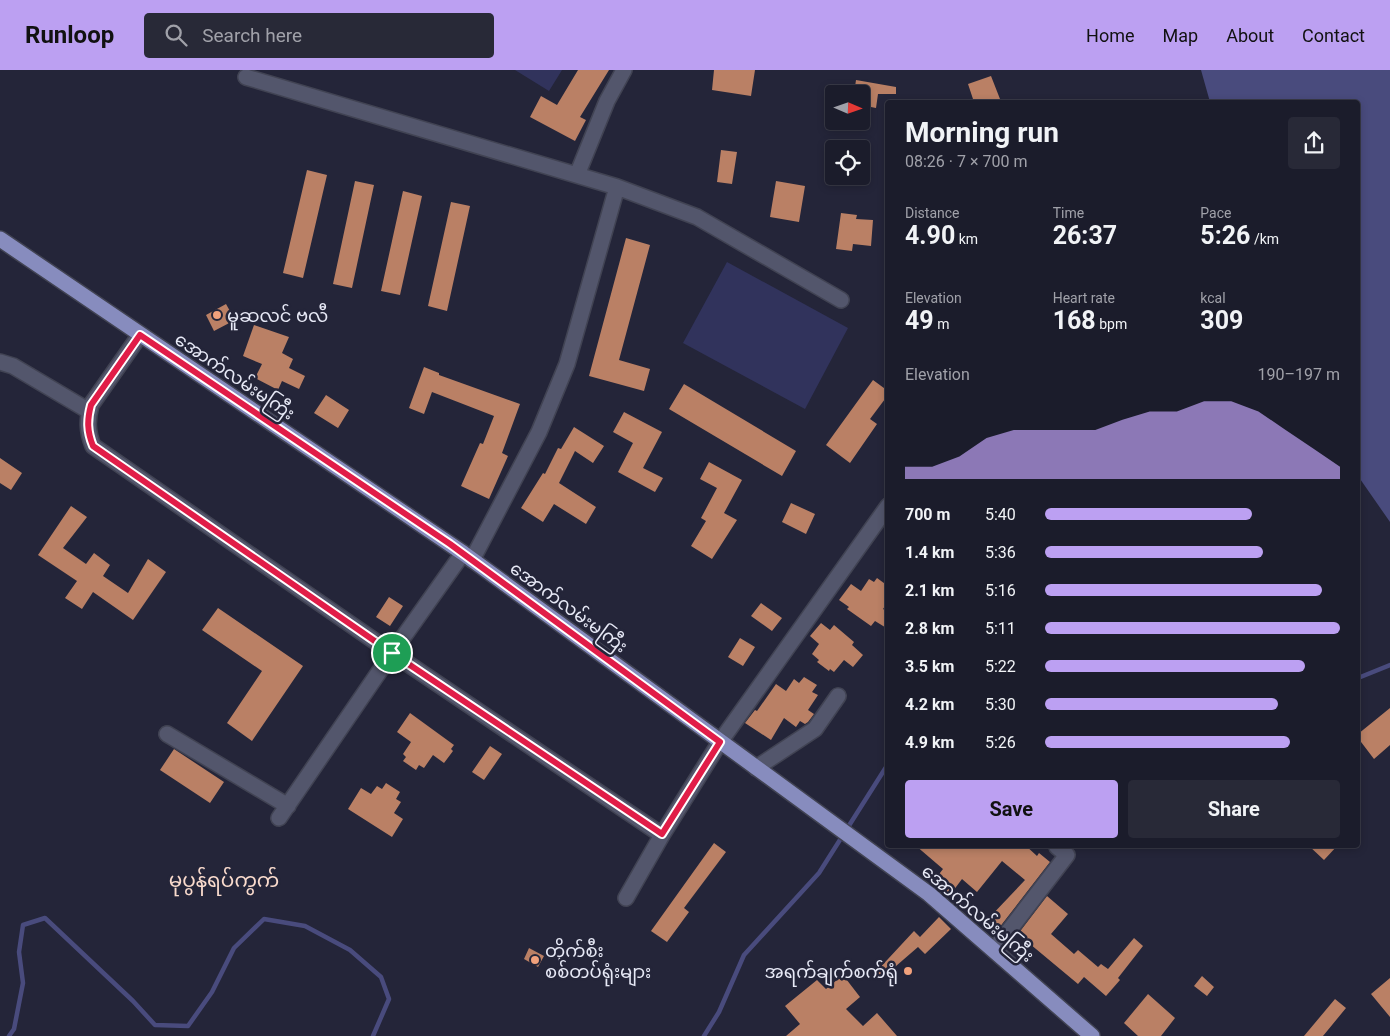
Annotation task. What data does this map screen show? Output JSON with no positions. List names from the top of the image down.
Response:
{
  "streets": {
    "main road": ["အောက်လမ်းမကြီး"]
  },
  "districts": ["မုပွန်ရပ်ကွက်"],
  "places": ["မူဆလင် ဗလီ", "တိုက်စီး စစ်တပ်ရုံးများ", "အရက်ချက်စက်ရုံ"],
  "north": "right",
  "page": {
    "header": "Runloop",
    "search": "Search here",
    "nav": [
      "Home",
      "Map",
      "About",
      "Contact"
    ],
    "heading": ["Morning run", "08:26 · 7 × 700 m"],
    "stats": [
      ["Distance", "4.90 km"],
      ["Time", "26:37"],
      ["Pace", "5:26 /km"],
      ["Elevation", "49 m"],
      ["Heart rate", "168 bpm"],
      ["kcal", "309"]
    ],
    "chart": ["Elevation", "190–197 m"],
    "list": [
      {
        "name": "700 m",
        "note": "5:40"
      },
      {
        "name": "1.4 km",
        "note": "5:36"
      },
      {
        "name": "2.1 km",
        "note": "5:16"
      },
      {
        "name": "2.8 km",
        "note": "5:11"
      },
      {
        "name": "3.5 km",
        "note": "5:22"
      },
      {
        "name": "4.2 km",
        "note": "5:30"
      },
      {
        "name": "4.9 km",
        "note": "5:26"
      }
    ],
    "buttons": ["Save", "Share"]
  }
}
